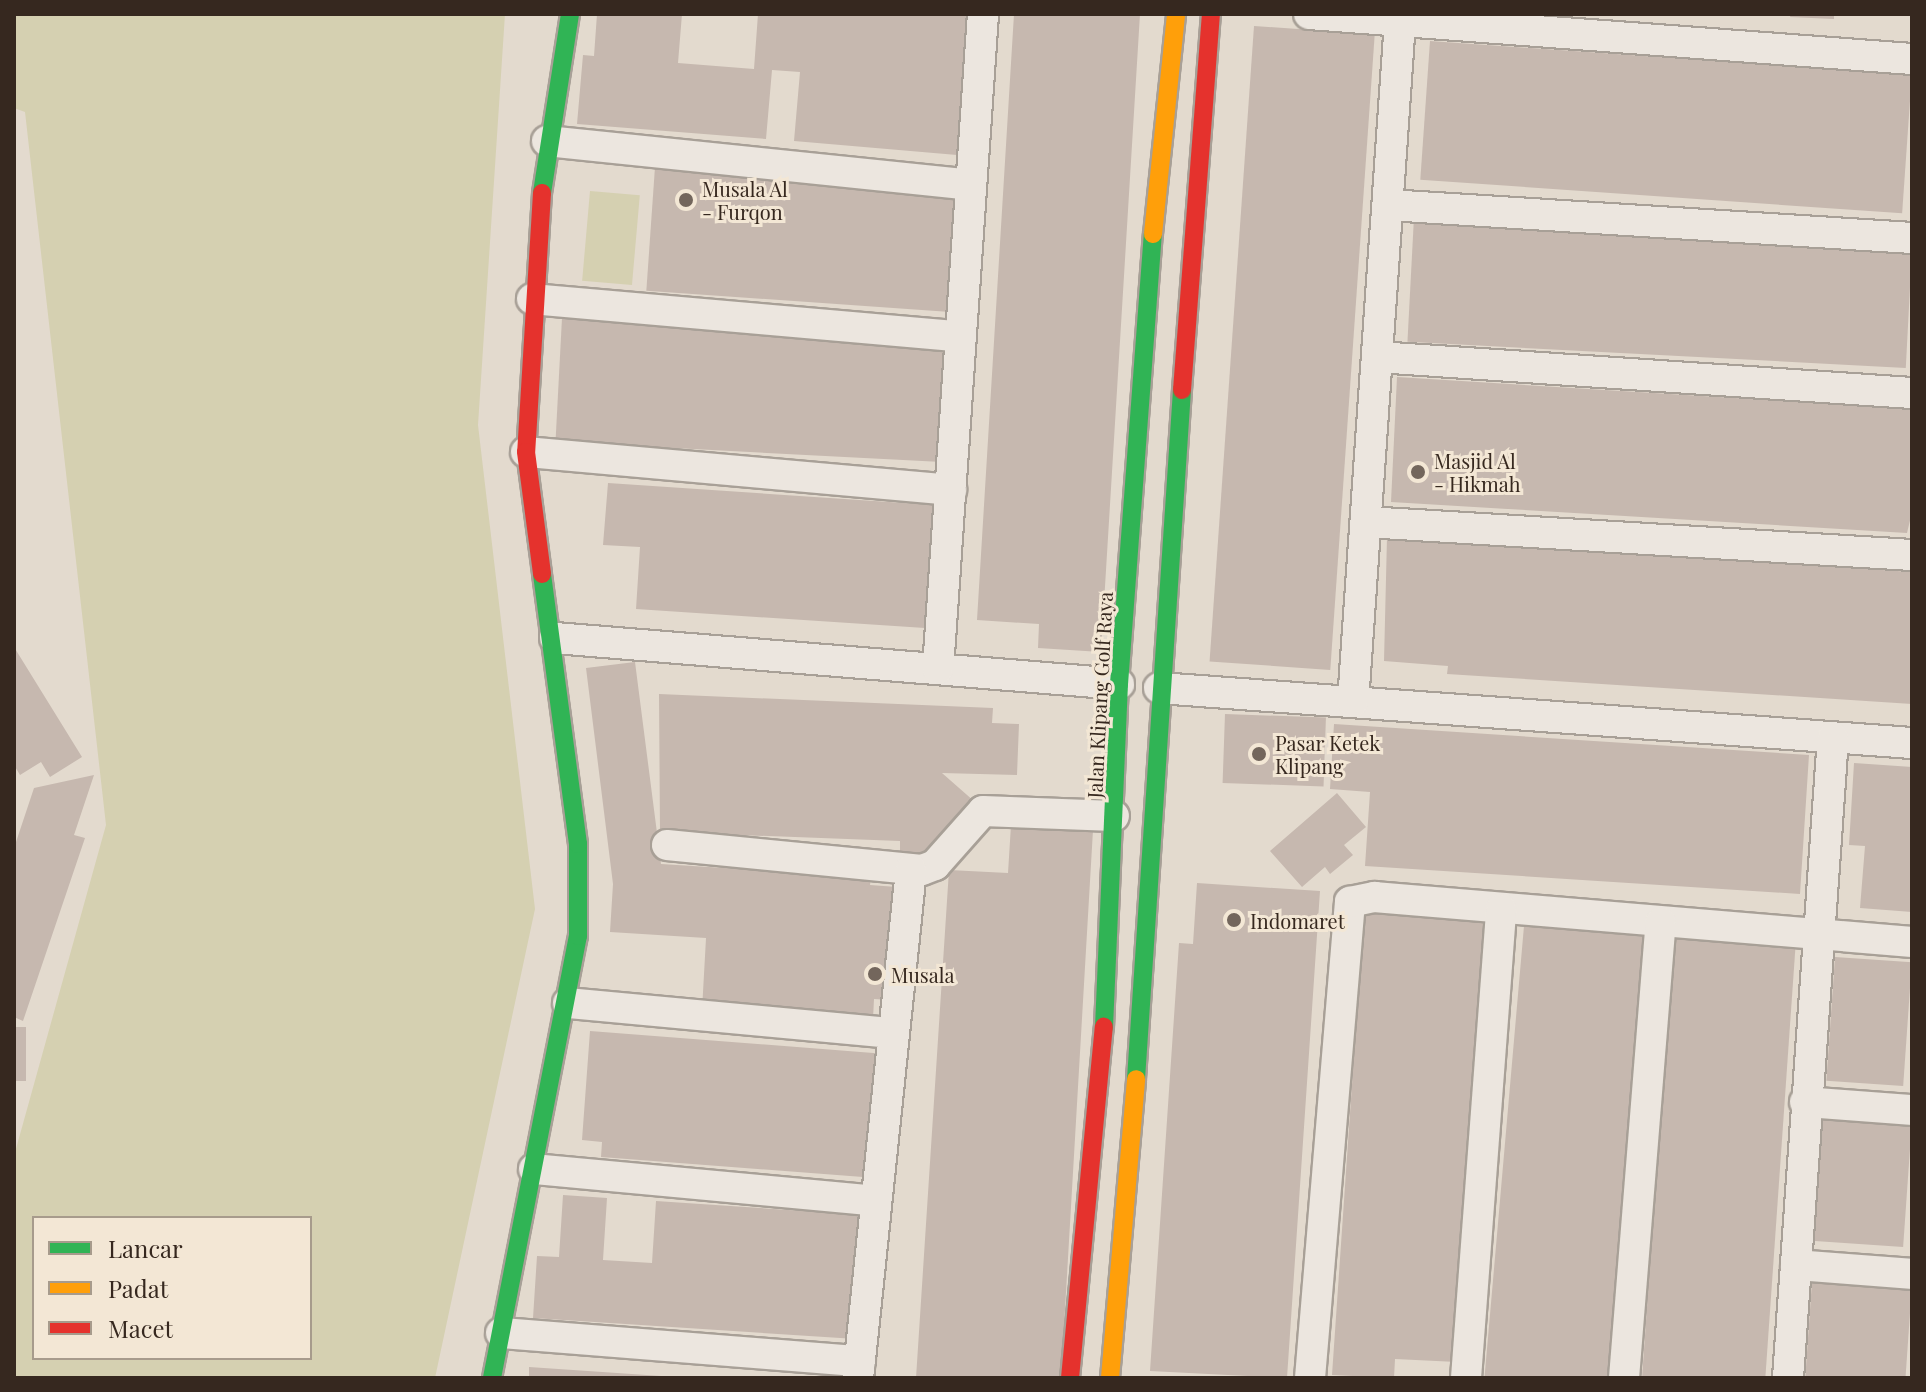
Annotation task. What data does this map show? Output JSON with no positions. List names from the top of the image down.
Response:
{
  "streets": {
    "main road": ["Jalan Klipang Golf Raya"]
  },
  "places": [
    "Musala Al - Furqon",
    "Masjid Al - Hikmah",
    "Pasar Ketek Klipang",
    "Indomaret",
    "Musala"
  ],
  "legend": ["Lancar", "Padat", "Macet"]
}
